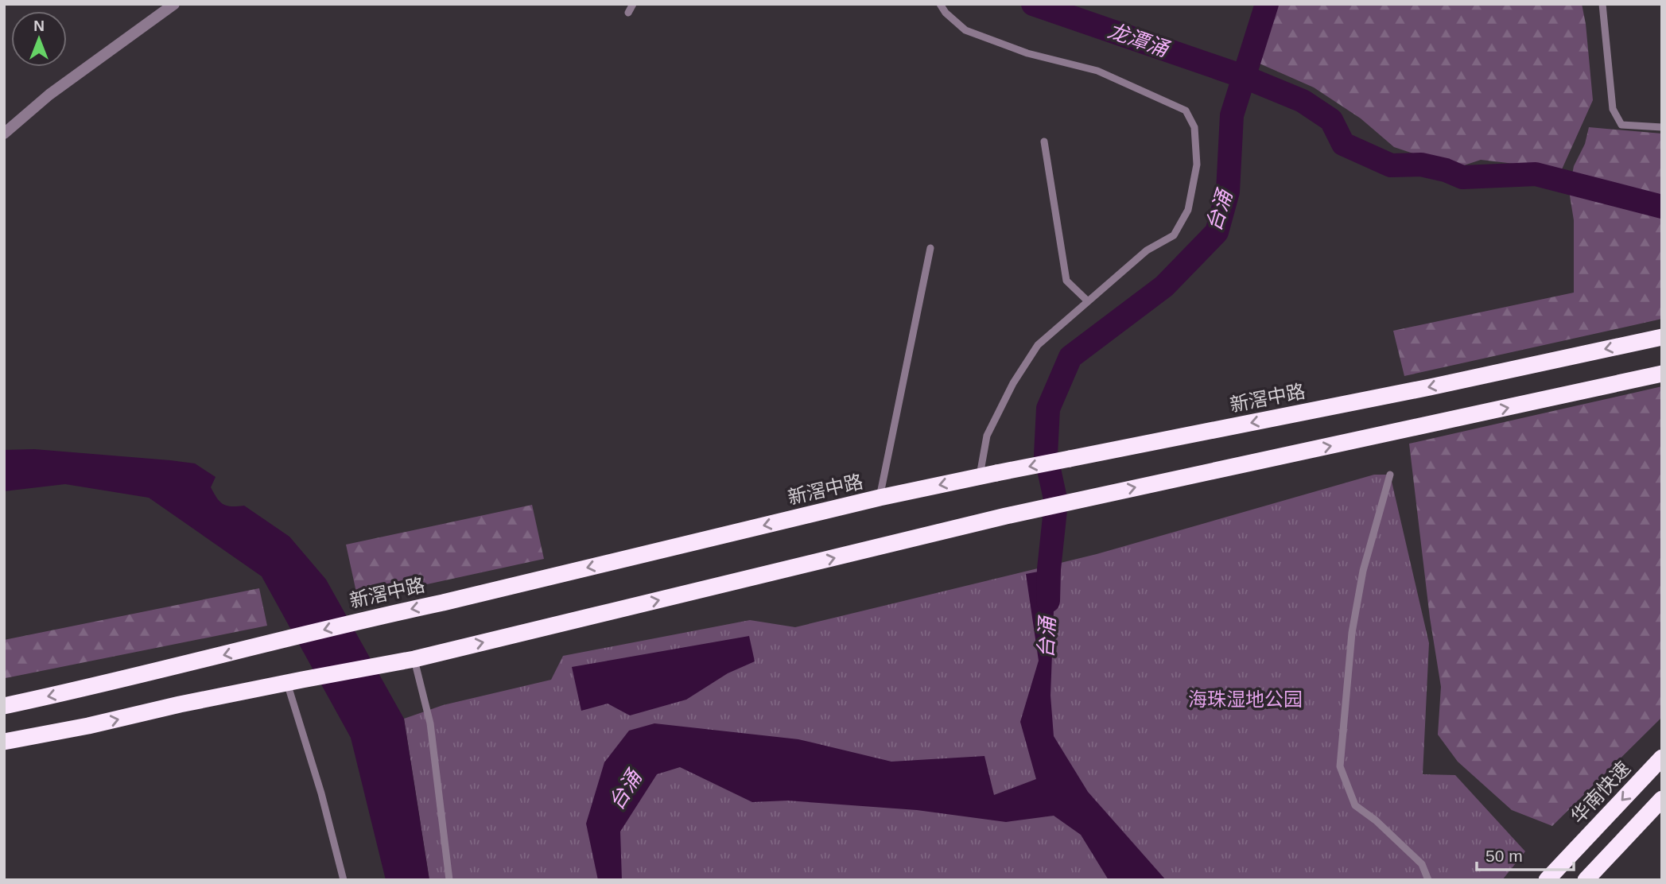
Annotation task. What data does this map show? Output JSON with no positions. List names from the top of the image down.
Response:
{
  "streets": {
    "highway": ["新滘中路", "华南快速"]
  },
  "water": ["龙潭涌", "台涌"],
  "parks": ["海珠湿地公园"],
  "scale_bar": "50 m",
  "north": "top"
}
